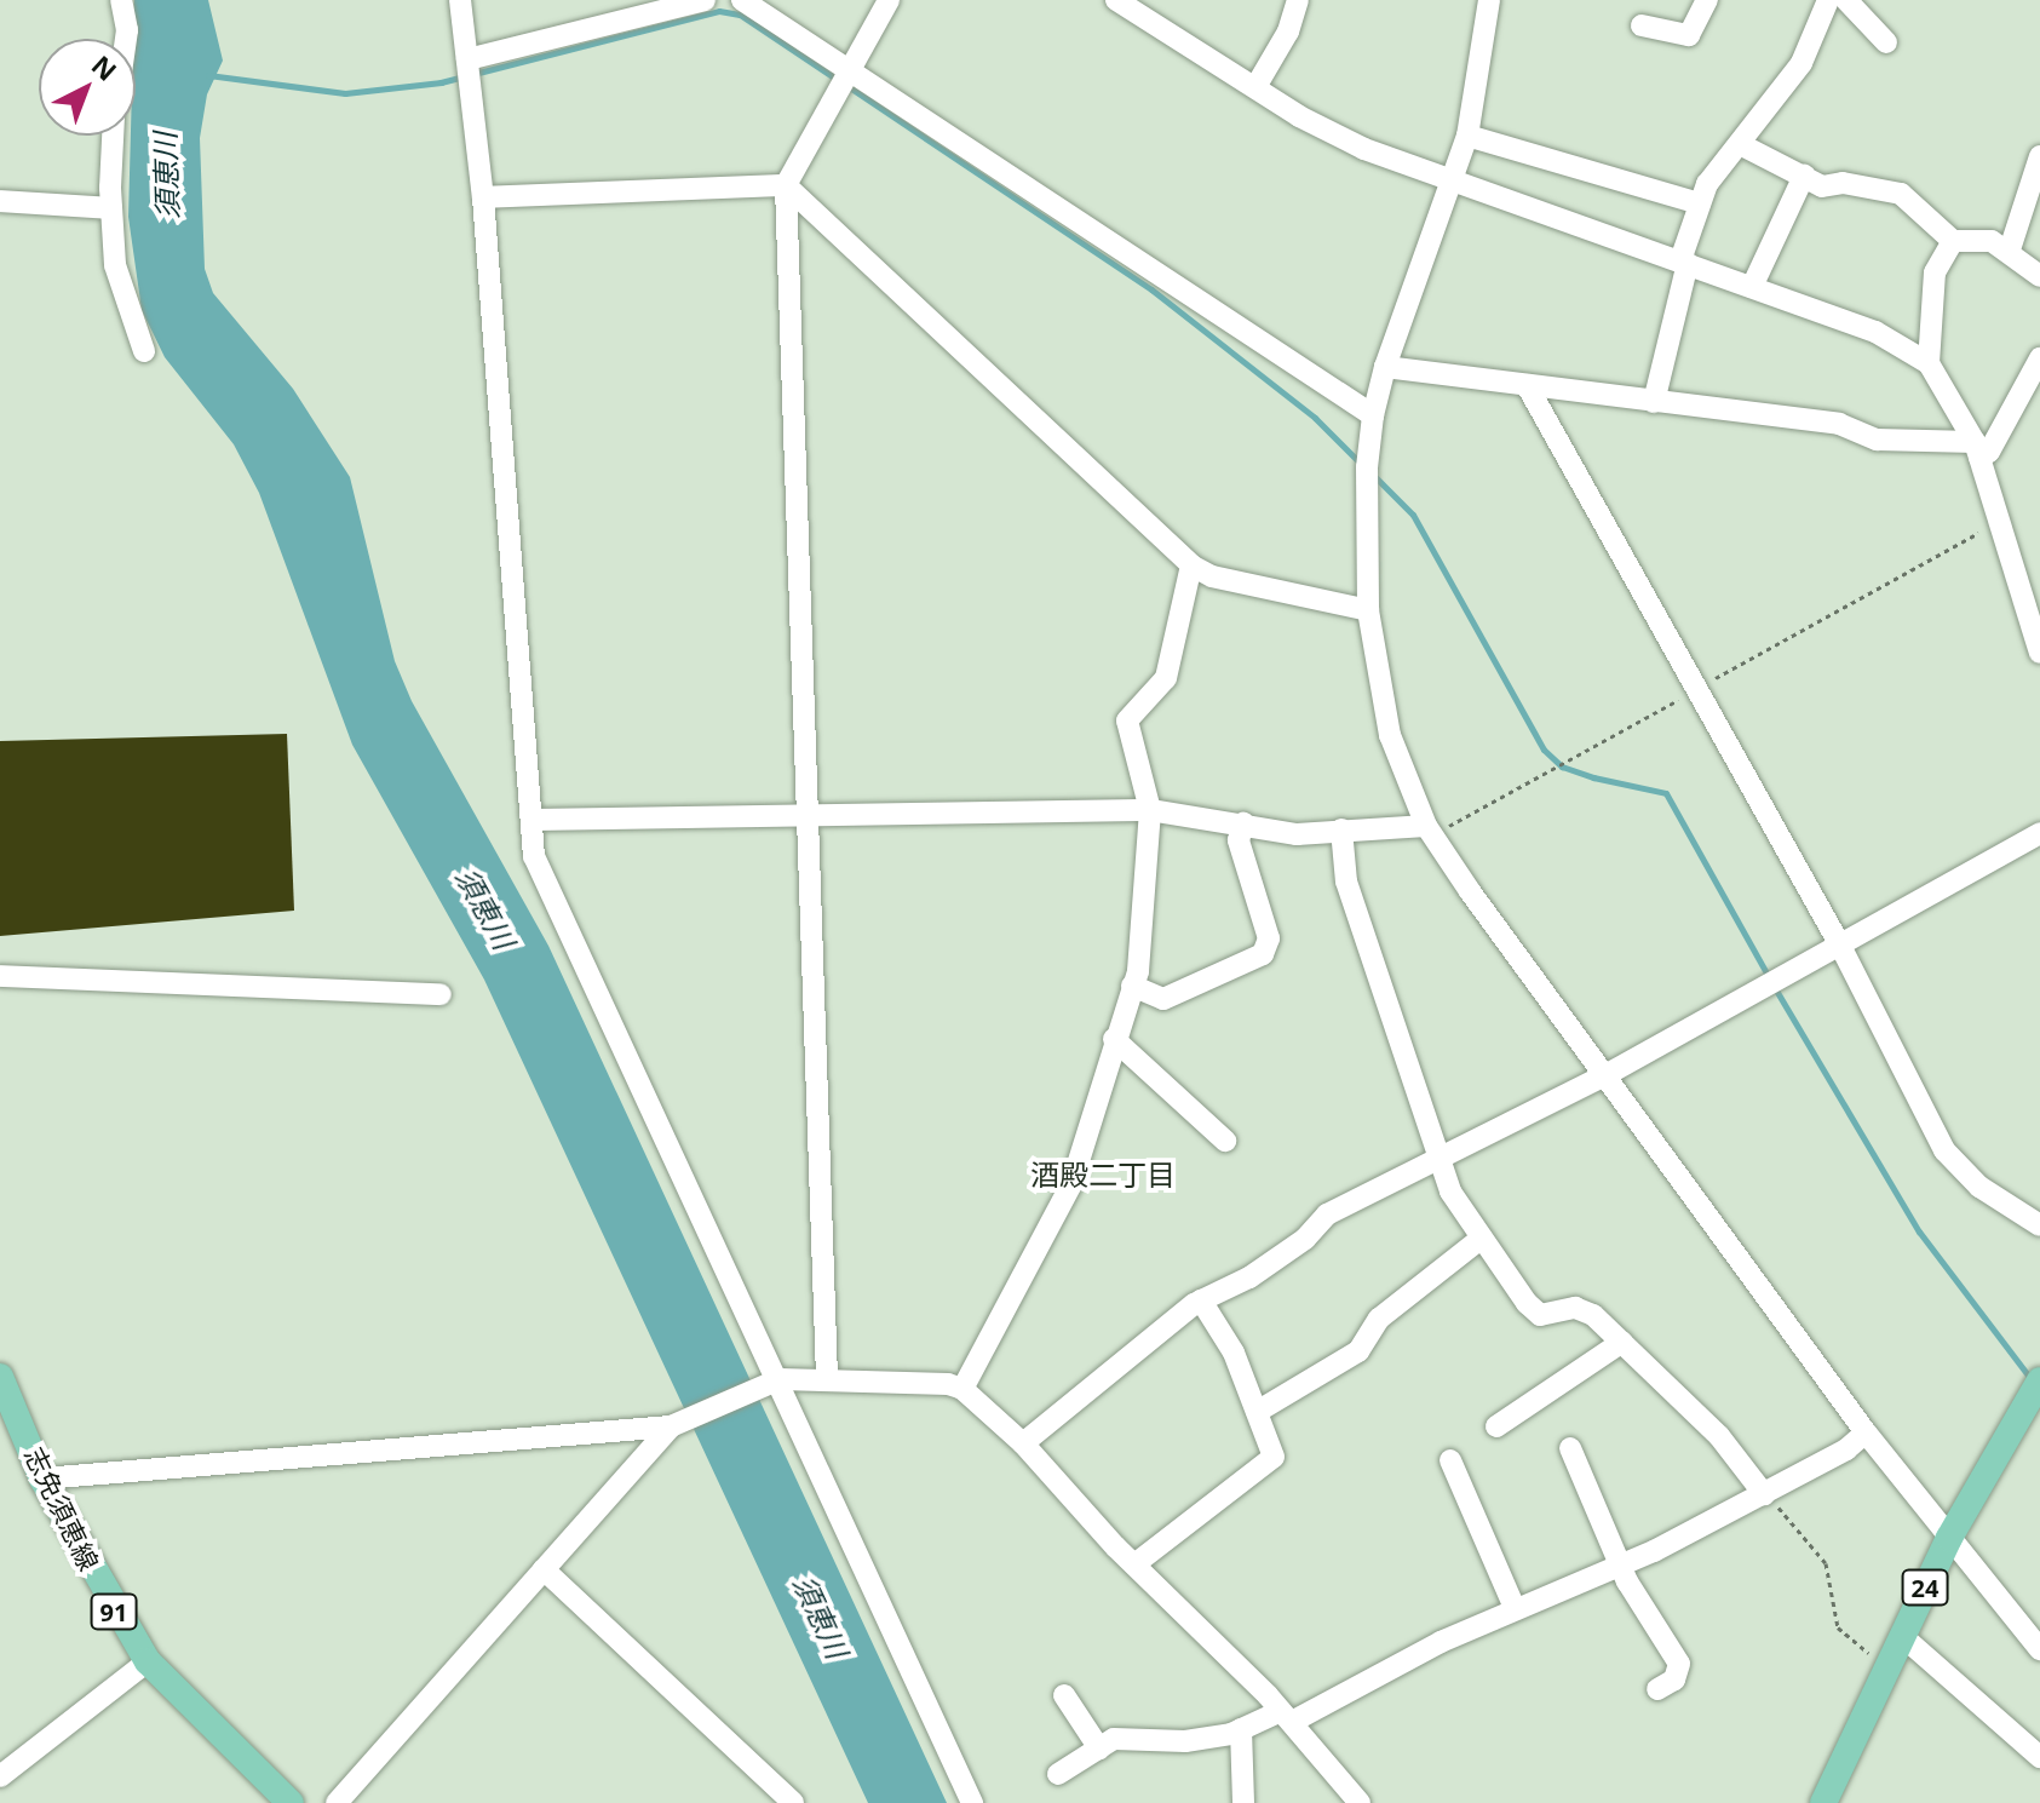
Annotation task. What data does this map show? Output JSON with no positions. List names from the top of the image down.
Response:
{
  "streets": {
    "main road": ["志免須恵線", "24", "91"]
  },
  "districts": ["酒殿二丁目"],
  "water": ["須恵川"],
  "north": "top right"
}
